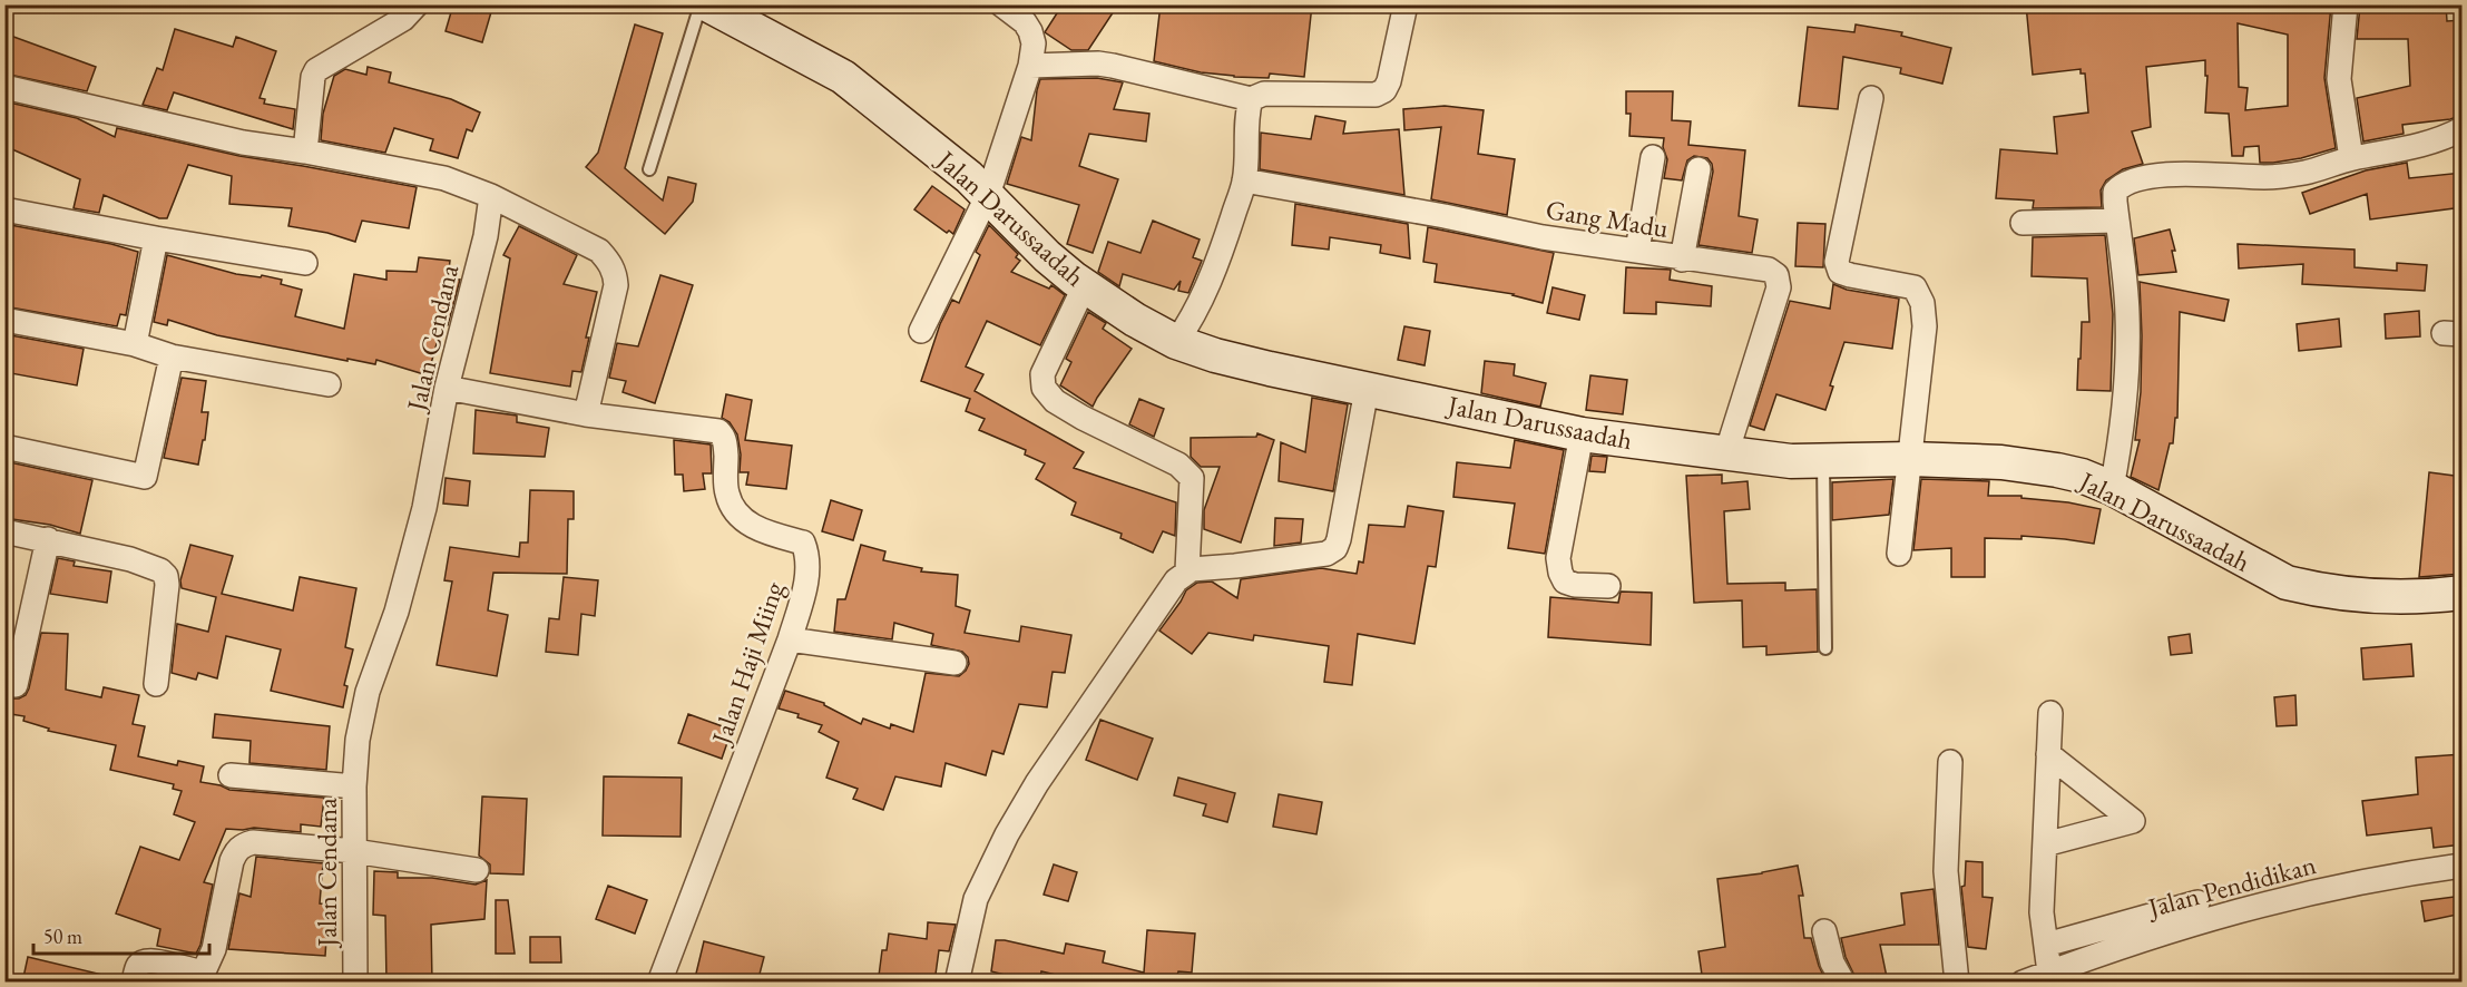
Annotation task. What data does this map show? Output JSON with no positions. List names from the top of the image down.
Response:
{
  "streets": {
    "street": [
      "Jalan Darussaadah",
      "Gang Madu",
      "Jalan Cendana",
      "Jalan Haji Miing",
      "Jalan Pendidikan"
    ]
  },
  "crossings": [
    ["Jalan Darussaadah", "Gang Madu"],
    ["Jalan Cendana", "Jalan Haji Miing"]
  ],
  "scale_bar": "50 m"
}
